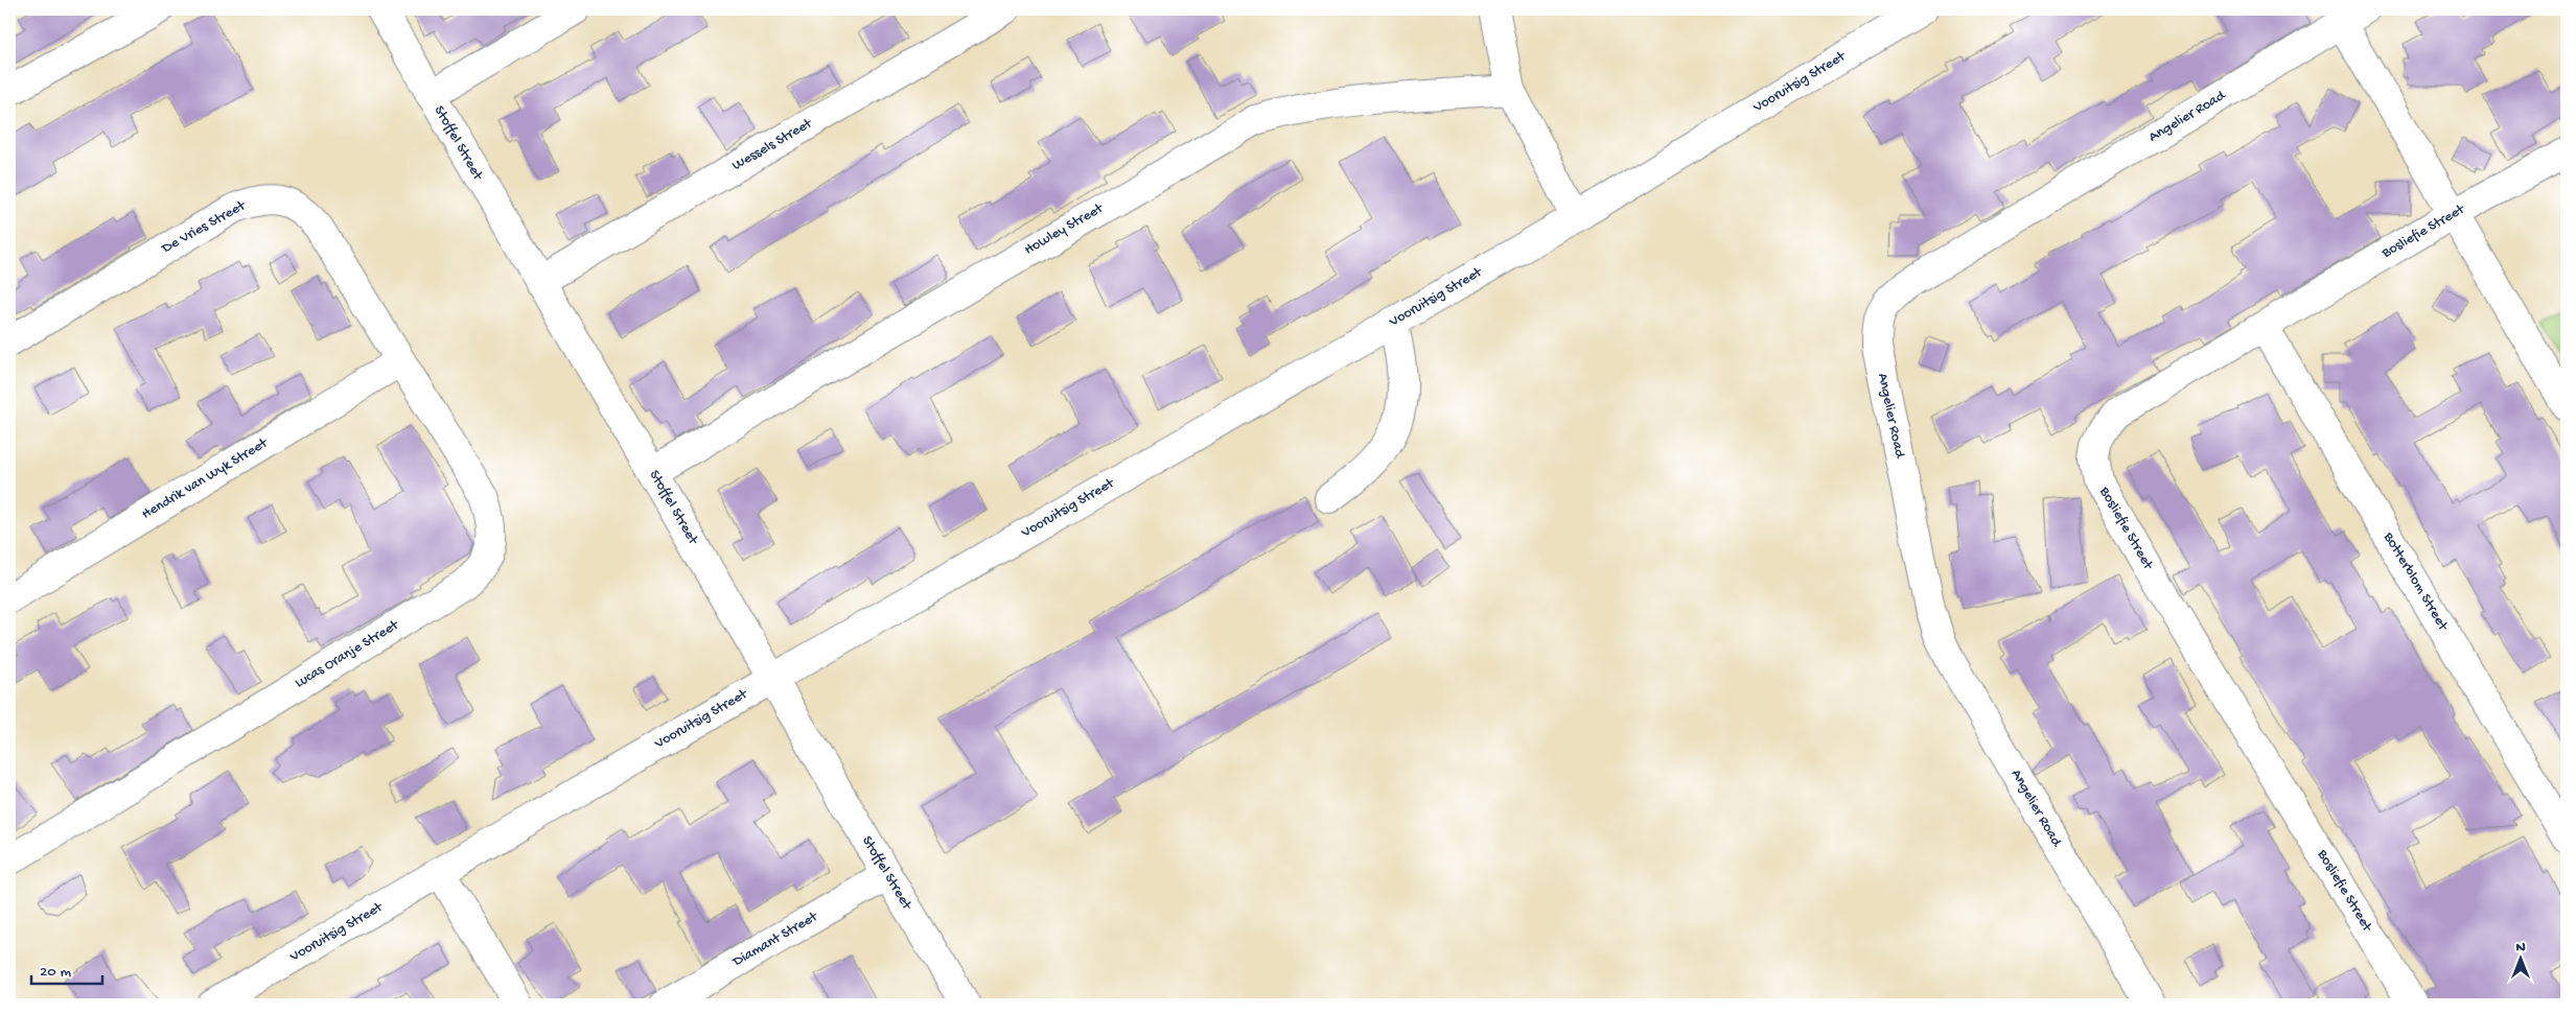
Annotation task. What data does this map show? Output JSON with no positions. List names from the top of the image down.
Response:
{
  "streets": {
    "street": [
      "Vooruitsig Street",
      "Angelier Road",
      "Stoffel Street",
      "Wessels Street",
      "De Vries Street",
      "Howley Street",
      "Bosliefie Street",
      "Hendrik van Wyk Street",
      "Botterblom Street",
      "Lucas Oranje Street",
      "Diamant Street"
    ]
  },
  "crossings": [
    ["Vooruitsig Street", "Stoffel Street"],
    ["Angelier Road", "Bosliefie Street"],
    ["Stoffel Street", "Wessels Street"],
    ["Stoffel Street", "Howley Street"],
    ["Stoffel Street", "Diamant Street"],
    ["De Vries Street", "Hendrik van Wyk Street"],
    ["De Vries Street", "Lucas Oranje Street"],
    ["Bosliefie Street", "Botterblom Street"],
    ["Hendrik van Wyk Street", "Lucas Oranje Street"]
  ],
  "scale_bar": "20 m",
  "north": "top"
}
